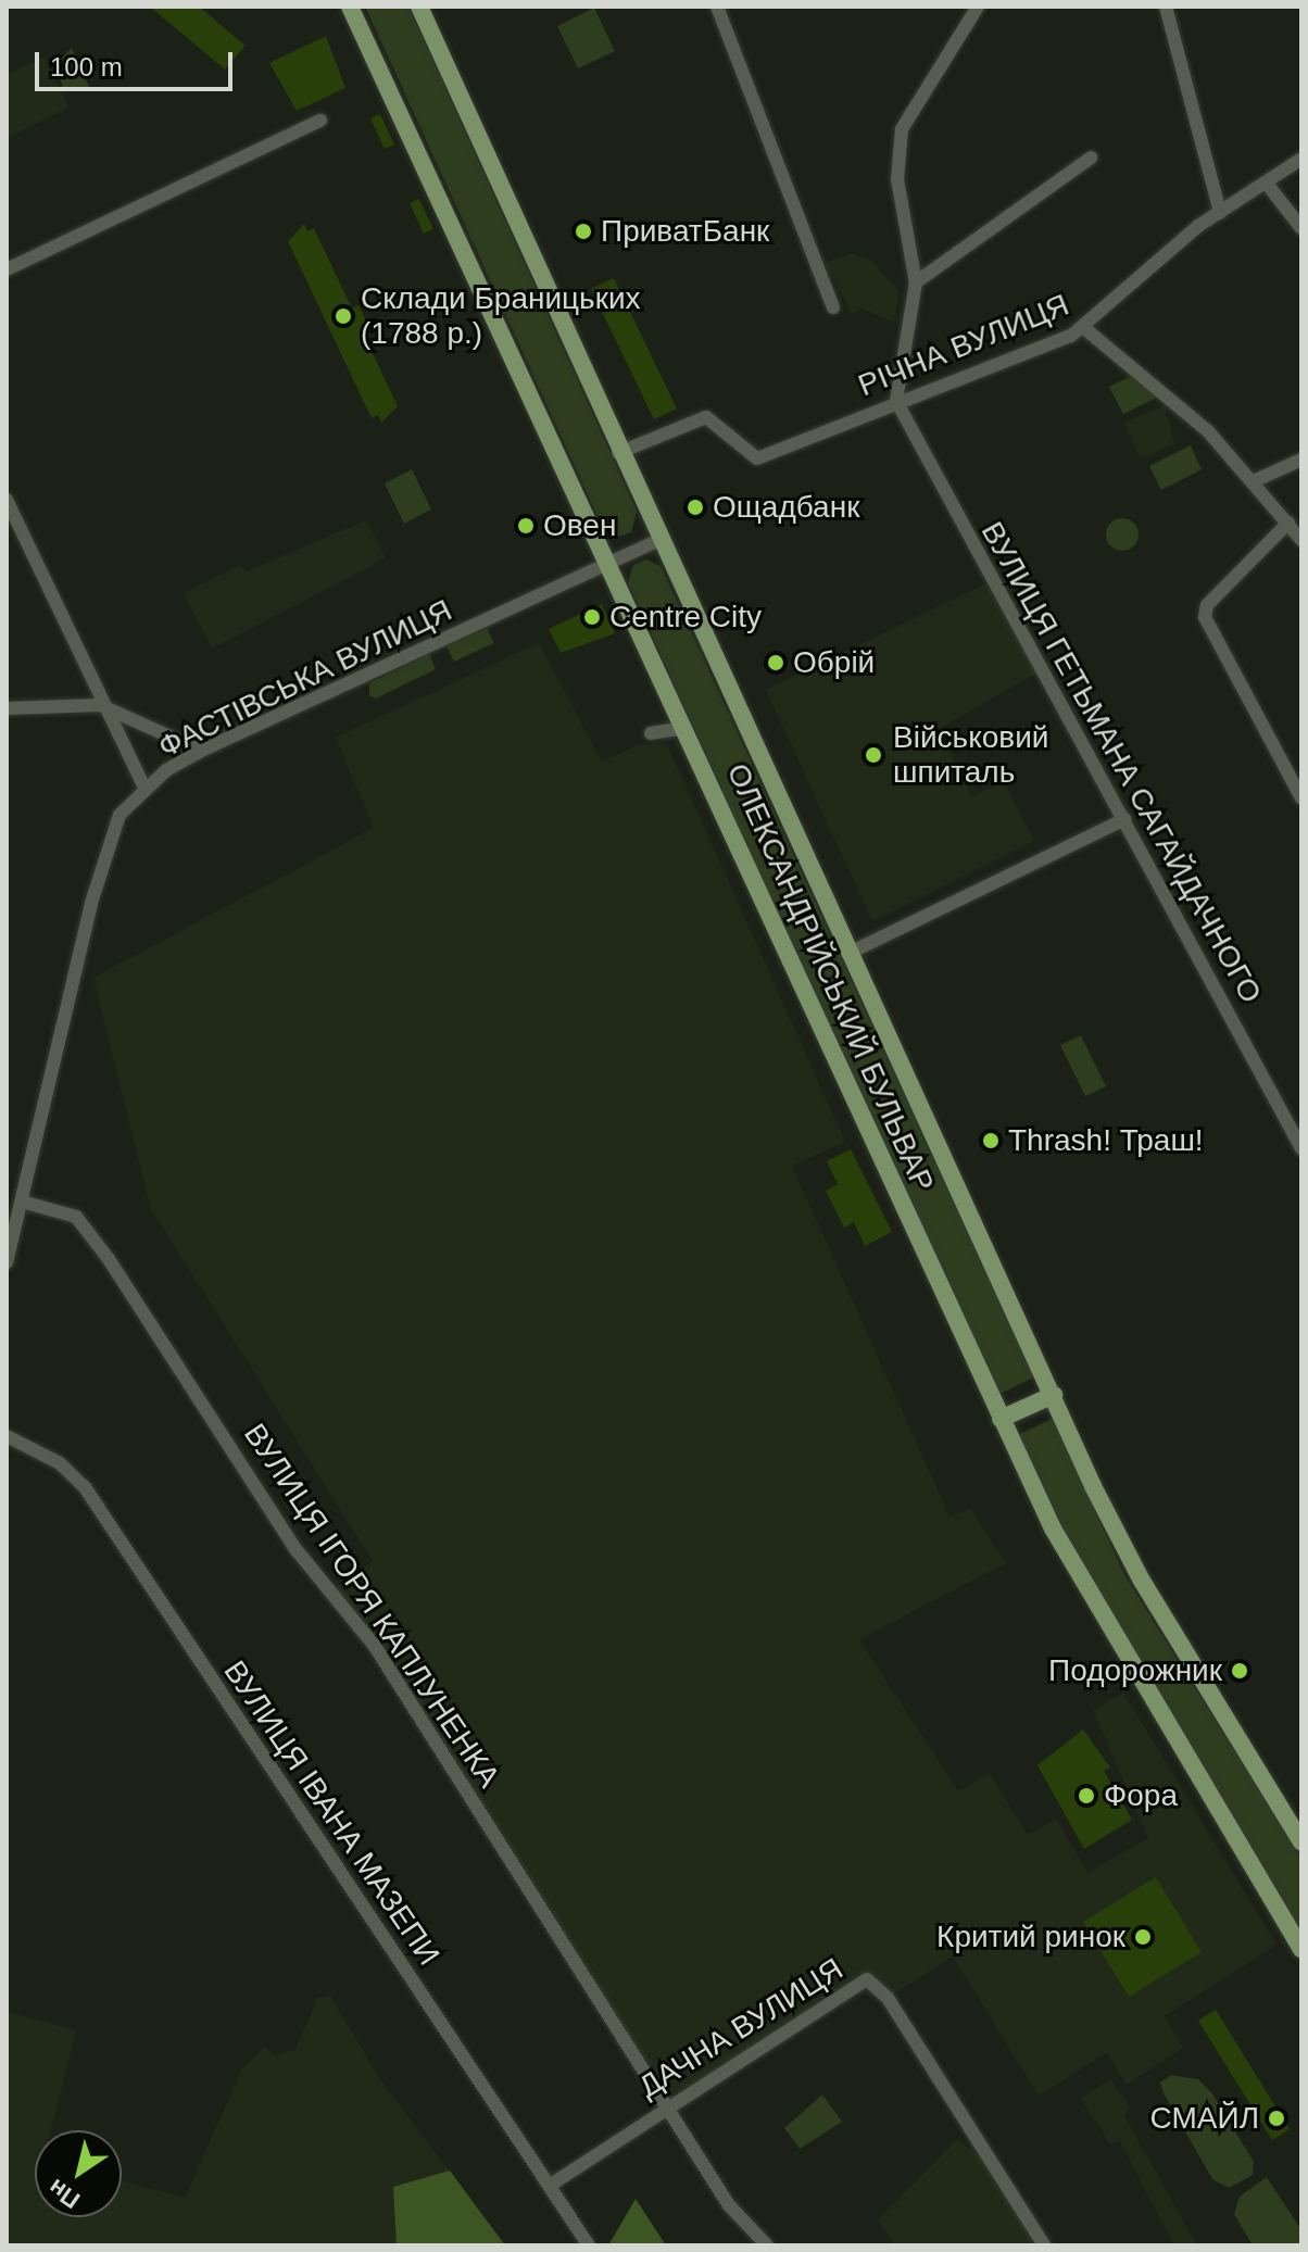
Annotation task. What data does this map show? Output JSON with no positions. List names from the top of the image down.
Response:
{
  "streets": {
    "main road": ["ОЛЕКСАНДРІЙСЬКИЙ БУЛЬВАР"],
    "street": [
      "РІЧНА ВУЛИЦЯ",
      "ФАСТІВСЬКА ВУЛИЦЯ",
      "ВУЛИЦЯ ГЕТЬМАНА САГАЙДАЧНОГО",
      "ВУЛИЦЯ ІГОРЯ КАПЛУНЕНКА",
      "ВУЛИЦЯ ІВАНА МАЗЕПИ",
      "ДАЧНА ВУЛИЦЯ"
    ]
  },
  "crossings": [
    ["РІЧНА ВУЛИЦЯ", "ВУЛИЦЯ ГЕТЬМАНА САГАЙДАЧНОГО"],
    ["РІЧНА ВУЛИЦЯ", "ОЛЕКСАНДРІЙСЬКИЙ БУЛЬВАР"],
    ["ФАСТІВСЬКА ВУЛИЦЯ", "ОЛЕКСАНДРІЙСЬКИЙ БУЛЬВАР"],
    ["ФАСТІВСЬКА ВУЛИЦЯ", "ВУЛИЦЯ ІГОРЯ КАПЛУНЕНКА"],
    ["ВУЛИЦЯ ІГОРЯ КАПЛУНЕНКА", "ДАЧНА ВУЛИЦЯ"],
    ["ВУЛИЦЯ ІВАНА МАЗЕПИ", "ДАЧНА ВУЛИЦЯ"]
  ],
  "places": [
    "ПриватБанк",
    "Склади Браницьких (1788 р.)",
    "Ощадбанк",
    "Овен",
    "Centre City",
    "Обрій",
    "Військовий шпиталь",
    "Thrash! Траш!",
    "Подорожник",
    "Фора",
    "Критий ринок",
    "СМАЙЛ"
  ],
  "scale_bar": "100 m",
  "north": "bottom left"
}
